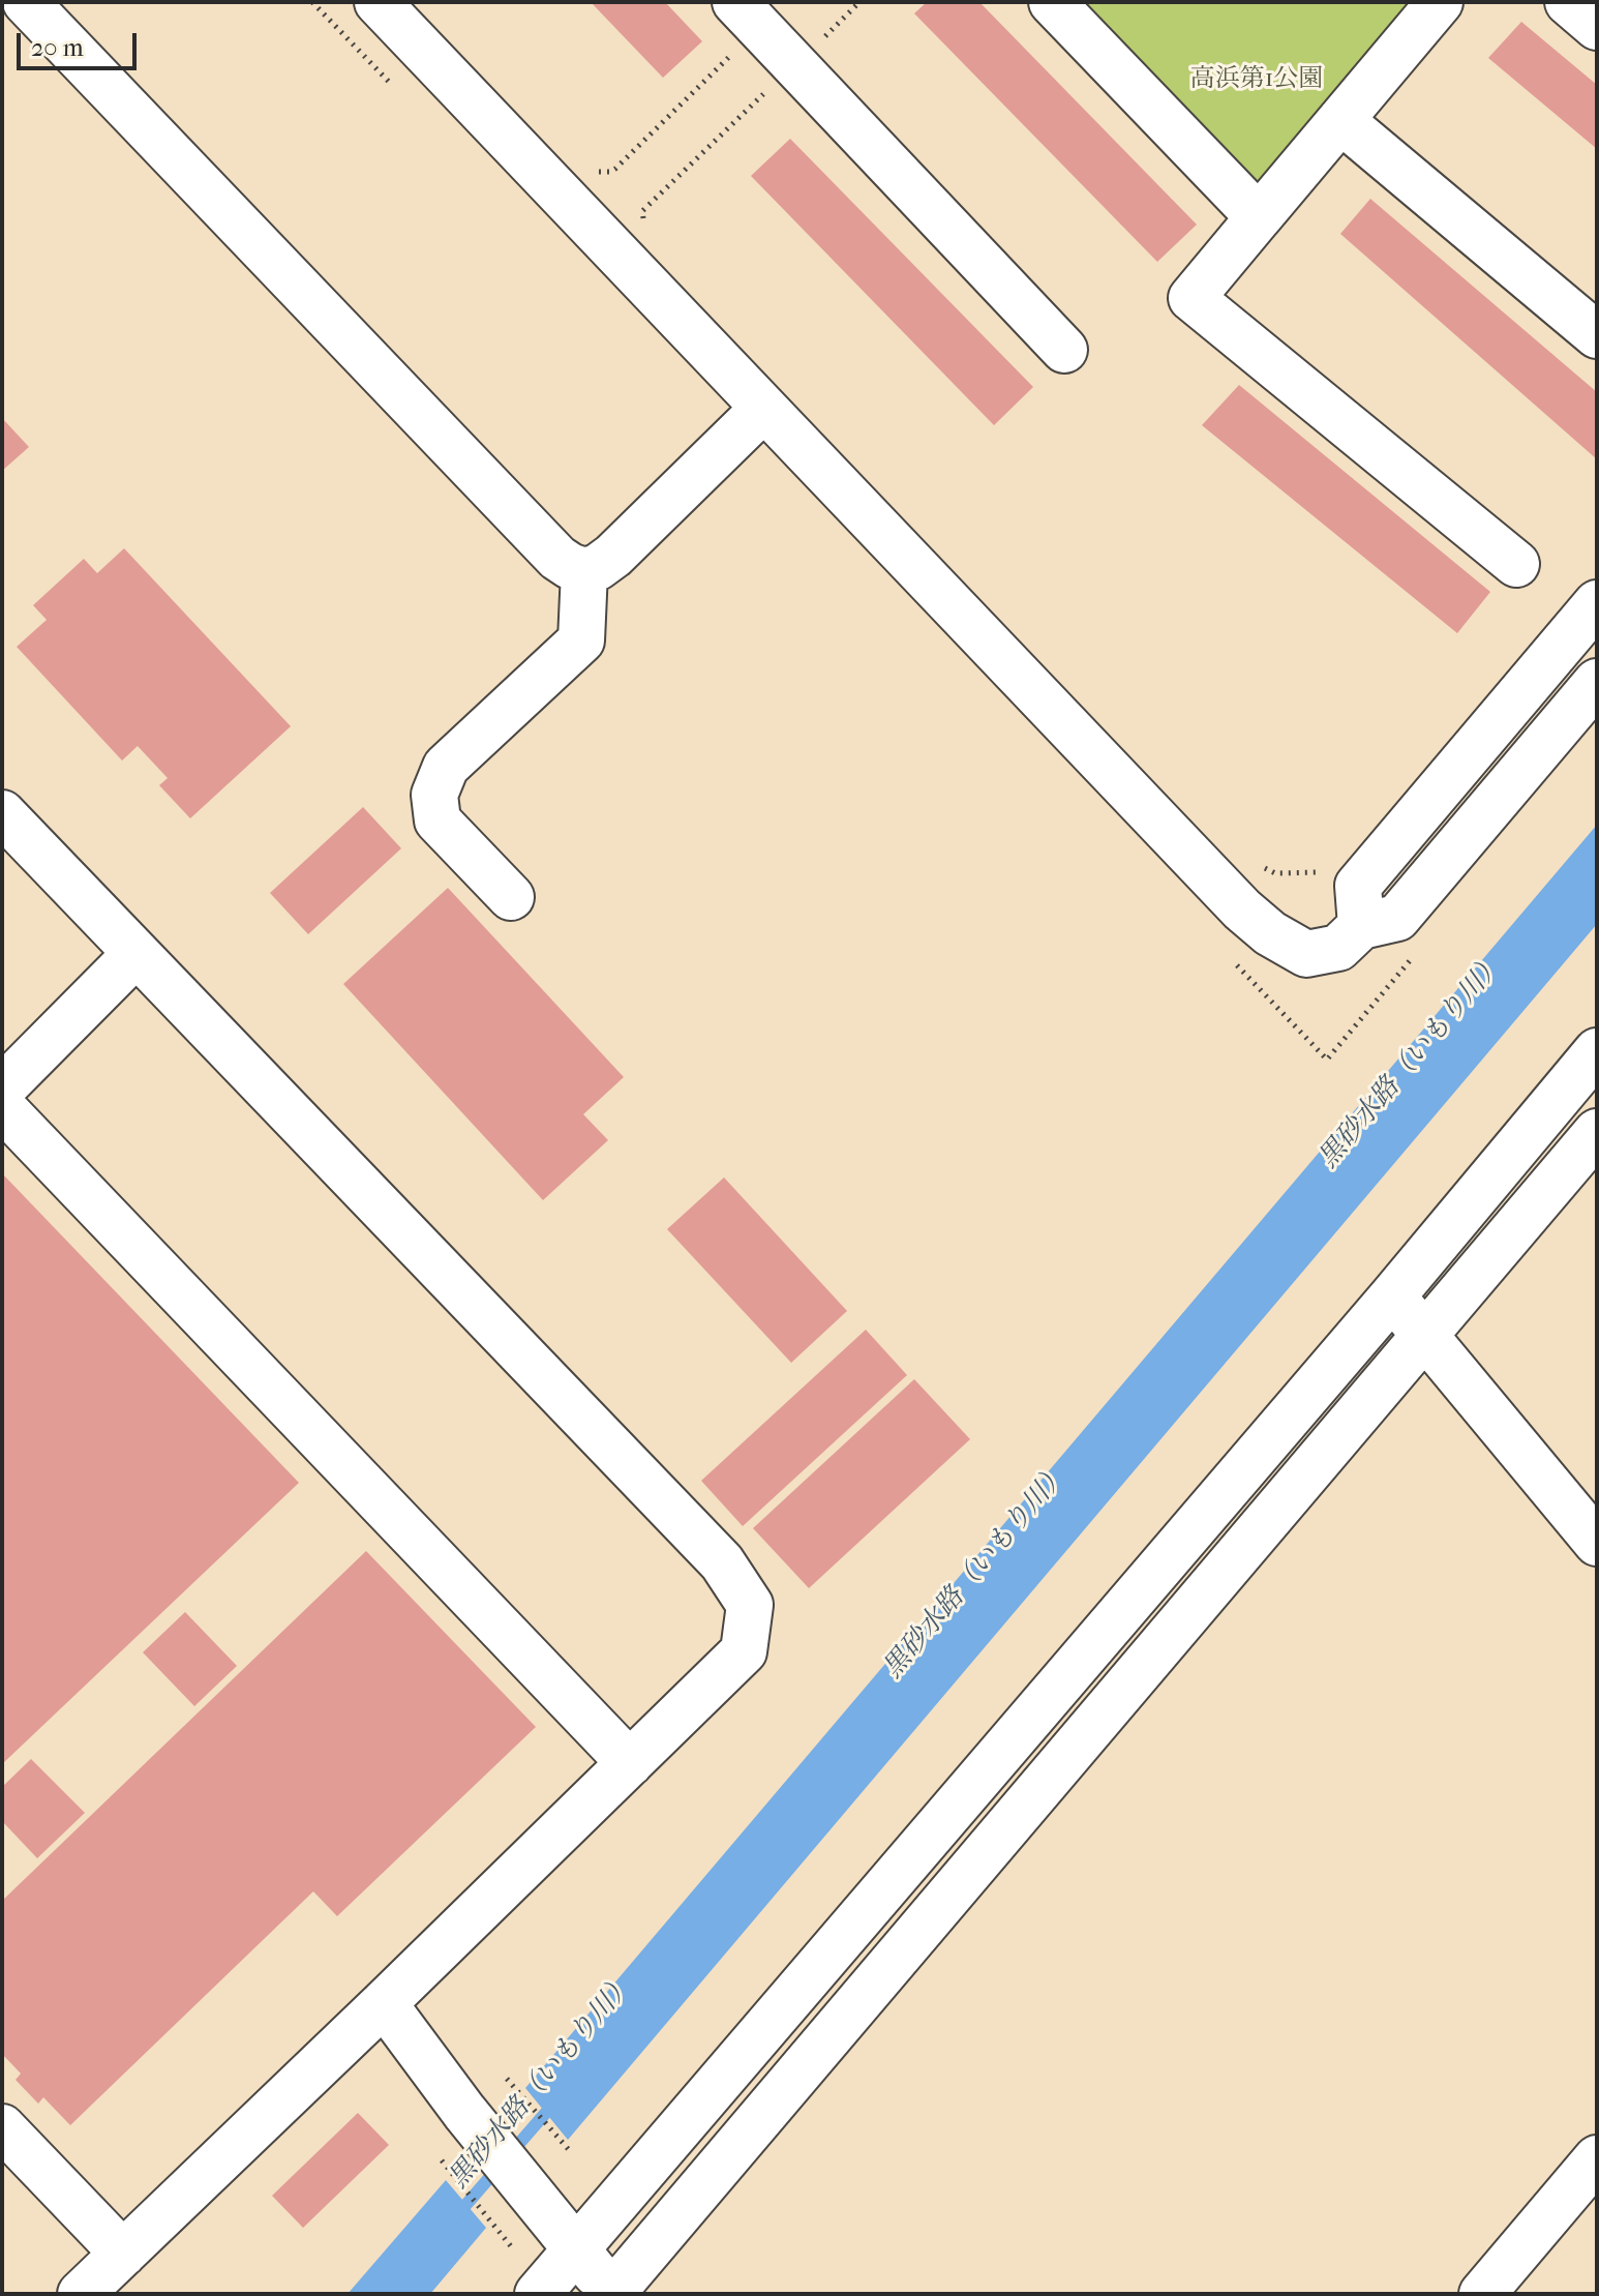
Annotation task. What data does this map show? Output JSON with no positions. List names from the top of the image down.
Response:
{
  "water": ["黒砂水路（いもり川）"],
  "parks": ["高浜第1公園"],
  "scale_bar": "20 m"
}
